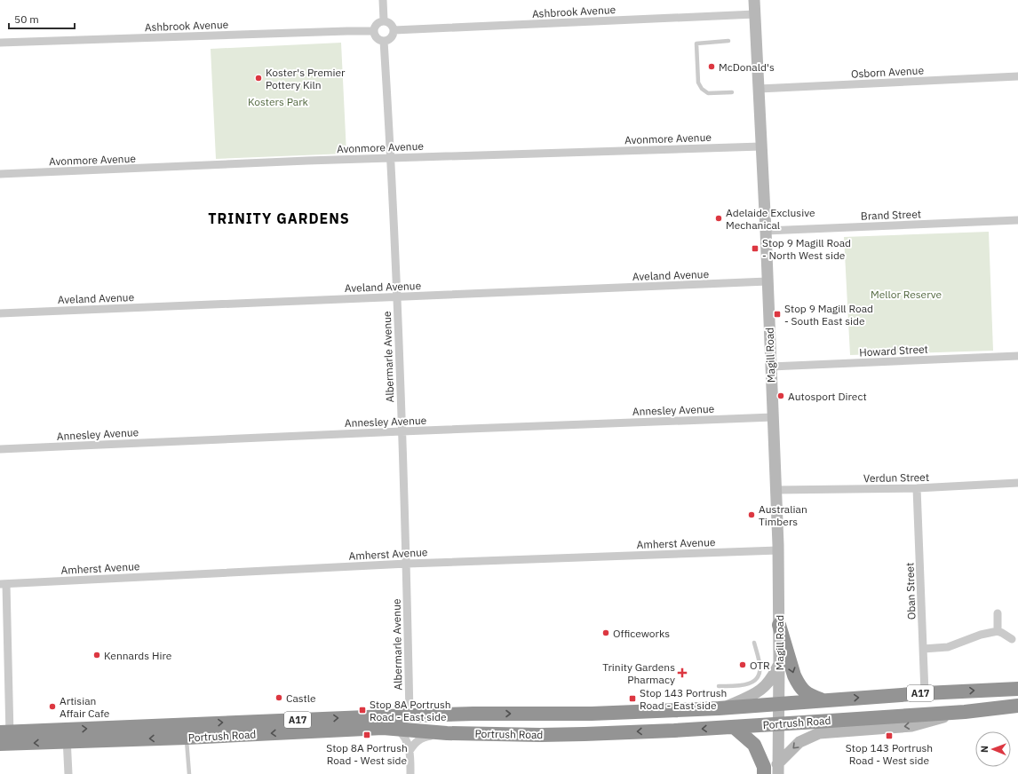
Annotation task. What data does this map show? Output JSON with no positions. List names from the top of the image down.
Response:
{
  "streets": {
    "highway": ["A17", "Portrush Road"],
    "main road": ["Magill Road"],
    "street": [
      "Ashbrook Avenue",
      "Osborn Avenue",
      "Avonmore Avenue",
      "Brand Street",
      "Aveland Avenue",
      "Howard Street",
      "Albermarle Avenue",
      "Annesley Avenue",
      "Verdun Street",
      "Amherst Avenue",
      "Oban Street"
    ]
  },
  "crossings": [
    ["Ashbrook Avenue", "Magill Road"],
    ["Ashbrook Avenue", "Albermarle Avenue"],
    ["Osborn Avenue", "Magill Road"],
    ["Avonmore Avenue", "Magill Road"],
    ["Avonmore Avenue", "Albermarle Avenue"],
    ["Brand Street", "Magill Road"],
    ["Aveland Avenue", "Magill Road"],
    ["Aveland Avenue", "Albermarle Avenue"],
    ["Howard Street", "Magill Road"],
    ["Magill Road", "Annesley Avenue"],
    ["Magill Road", "Verdun Street"],
    ["Magill Road", "Amherst Avenue"],
    ["Magill Road", "Portrush Road"],
    ["Albermarle Avenue", "Annesley Avenue"],
    ["Albermarle Avenue", "Amherst Avenue"],
    ["Albermarle Avenue", "Portrush Road"],
    ["Verdun Street", "Oban Street"],
    ["Oban Street", "Portrush Road"]
  ],
  "districts": ["TRINITY GARDENS"],
  "parks": ["Kosters Park", "Mellor Reserve"],
  "places": {
    "other": [
      "McDonald's",
      "Koster's Premier Pottery Kiln",
      "Adelaide Exclusive Mechanical",
      "Autosport Direct",
      "Australian Timbers",
      "Officeworks",
      "Kennards Hire",
      "OTR",
      "Castle",
      "Artisian Affair Cafe"
    ],
    "transit": [
      "Stop 9 Magill Road - North West side",
      "Stop 9 Magill Road - South East side",
      "Stop 143 Portrush Road - East side",
      "Stop 8A Portrush Road - East side",
      "Stop 8A Portrush Road - West side",
      "Stop 143 Portrush Road - West side"
    ],
    "health": ["Trinity Gardens Pharmacy"]
  },
  "scale_bar": "50 m",
  "north": "left"
}
